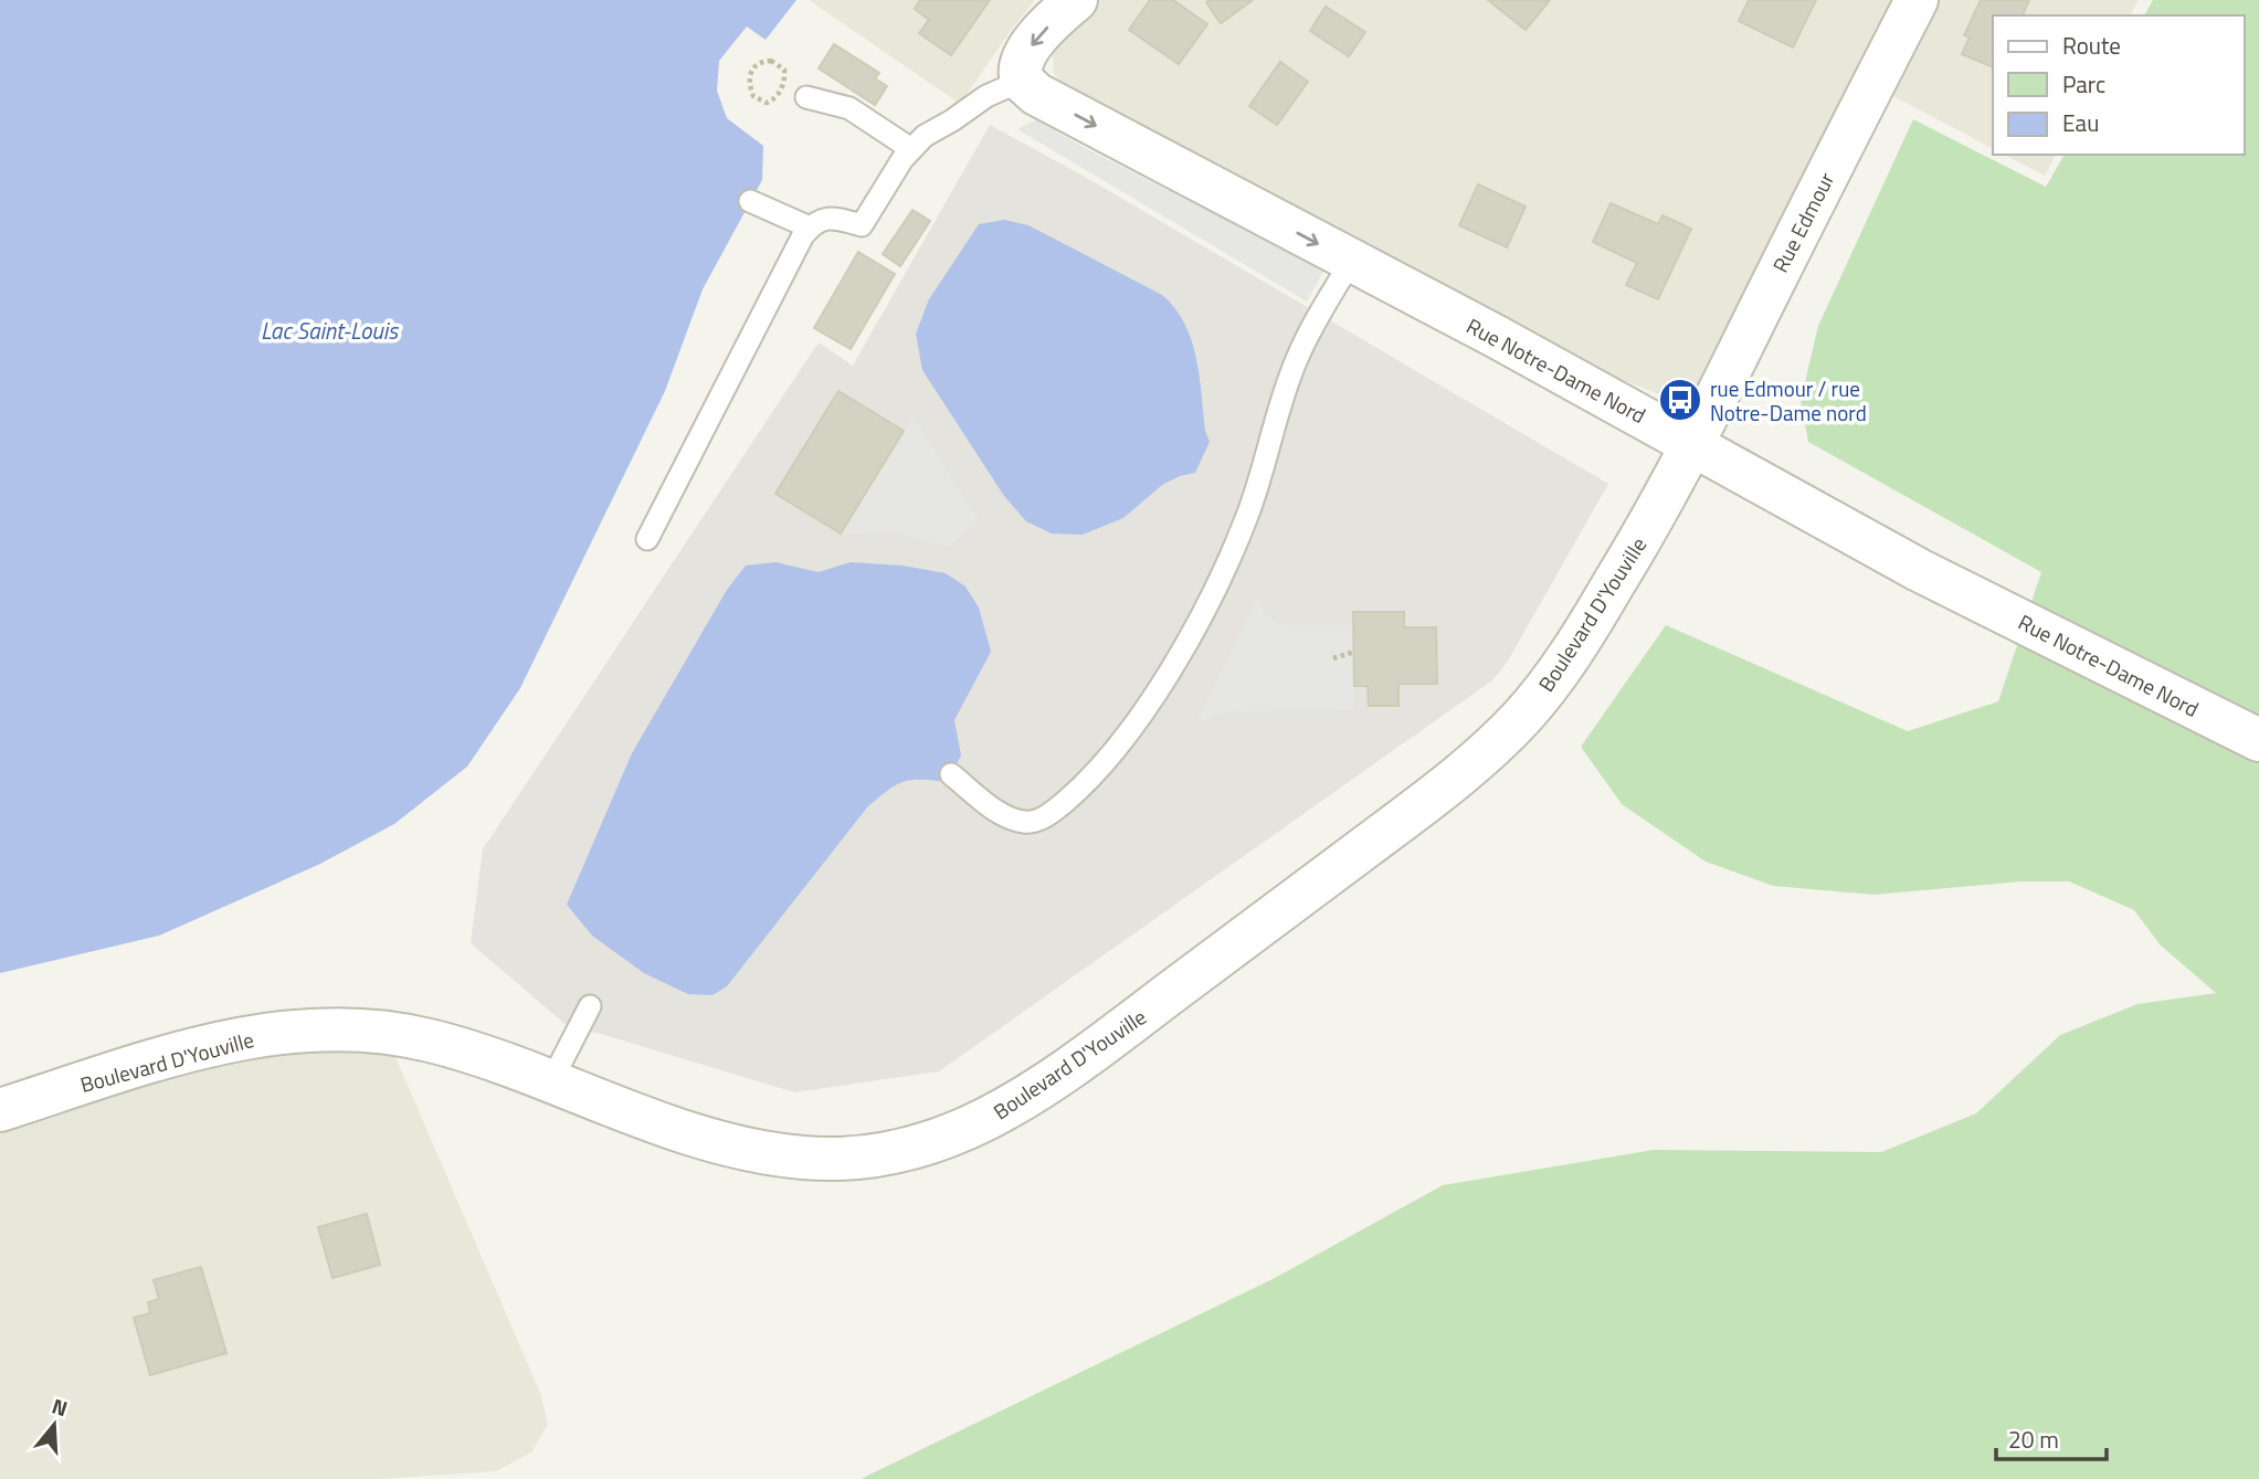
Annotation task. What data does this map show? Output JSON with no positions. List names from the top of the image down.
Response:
{
  "streets": {
    "street": ["Rue Edmour", "Rue Notre-Dame Nord", "Boulevard D'Youville"]
  },
  "crossings": [
    ["Rue Edmour", "Rue Notre-Dame Nord"],
    ["Rue Edmour", "Boulevard D'Youville"],
    ["Rue Notre-Dame Nord", "Boulevard D'Youville"]
  ],
  "water": ["Lac Saint-Louis"],
  "places": {
    "bus stop": ["rue Edmour / rue Notre-Dame nord"]
  },
  "legend": ["Route", "Parc", "Eau"],
  "scale_bar": "20 m",
  "north": "top"
}
